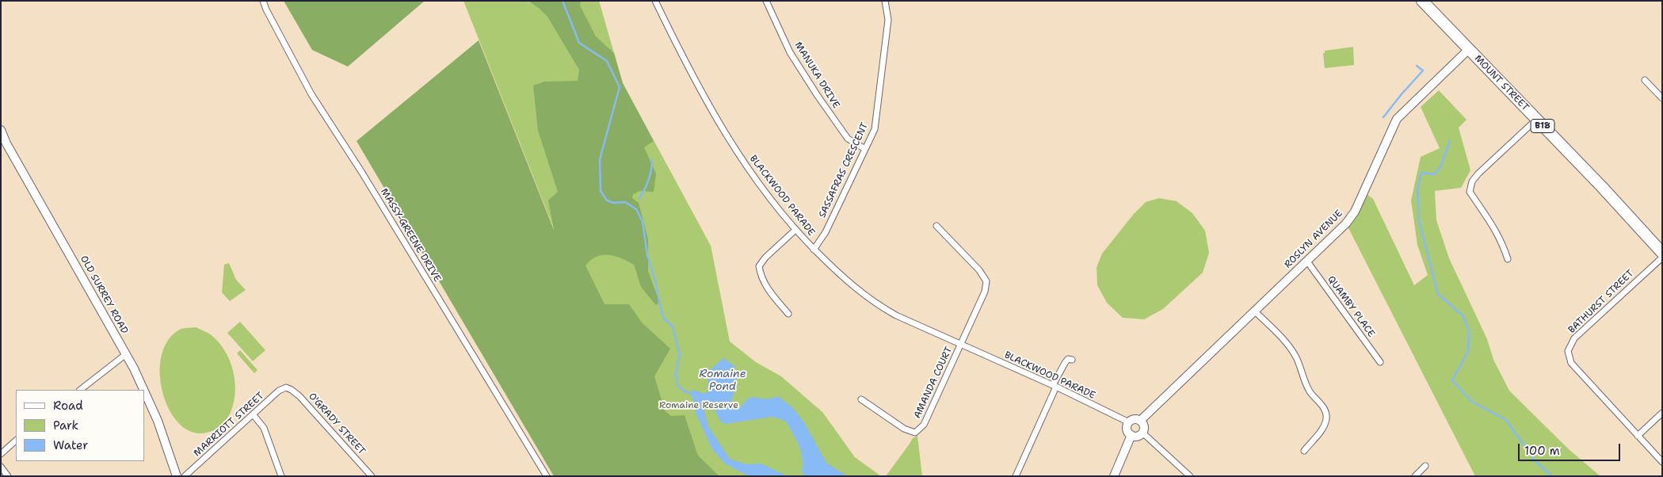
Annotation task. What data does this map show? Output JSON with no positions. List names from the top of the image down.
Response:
{
  "streets": {
    "highway": ["MOUNT STREET", "B18"],
    "street": [
      "MANUKA DRIVE",
      "SASSAFRAS CRESCENT",
      "BLACKWOOD PARADE",
      "MASSY-GREENE DRIVE",
      "ROSLYN AVENUE",
      "OLD SURREY ROAD",
      "BATHURST STREET",
      "QUAMBY PLACE",
      "AMANDA COURT",
      "O'GRADY STREET",
      "MARRIOTT STREET"
    ]
  },
  "crossings": [
    ["MANUKA DRIVE", "SASSAFRAS CRESCENT"],
    ["MOUNT STREET", "ROSLYN AVENUE"],
    ["SASSAFRAS CRESCENT", "BLACKWOOD PARADE"],
    ["BLACKWOOD PARADE", "ROSLYN AVENUE"],
    ["BLACKWOOD PARADE", "AMANDA COURT"],
    ["ROSLYN AVENUE", "QUAMBY PLACE"],
    ["O'GRADY STREET", "MARRIOTT STREET"]
  ],
  "water": ["Romaine Pond"],
  "parks": ["Romaine Reserve"],
  "legend": ["Road", "Park", "Water"],
  "scale_bar": "100 m"
}
